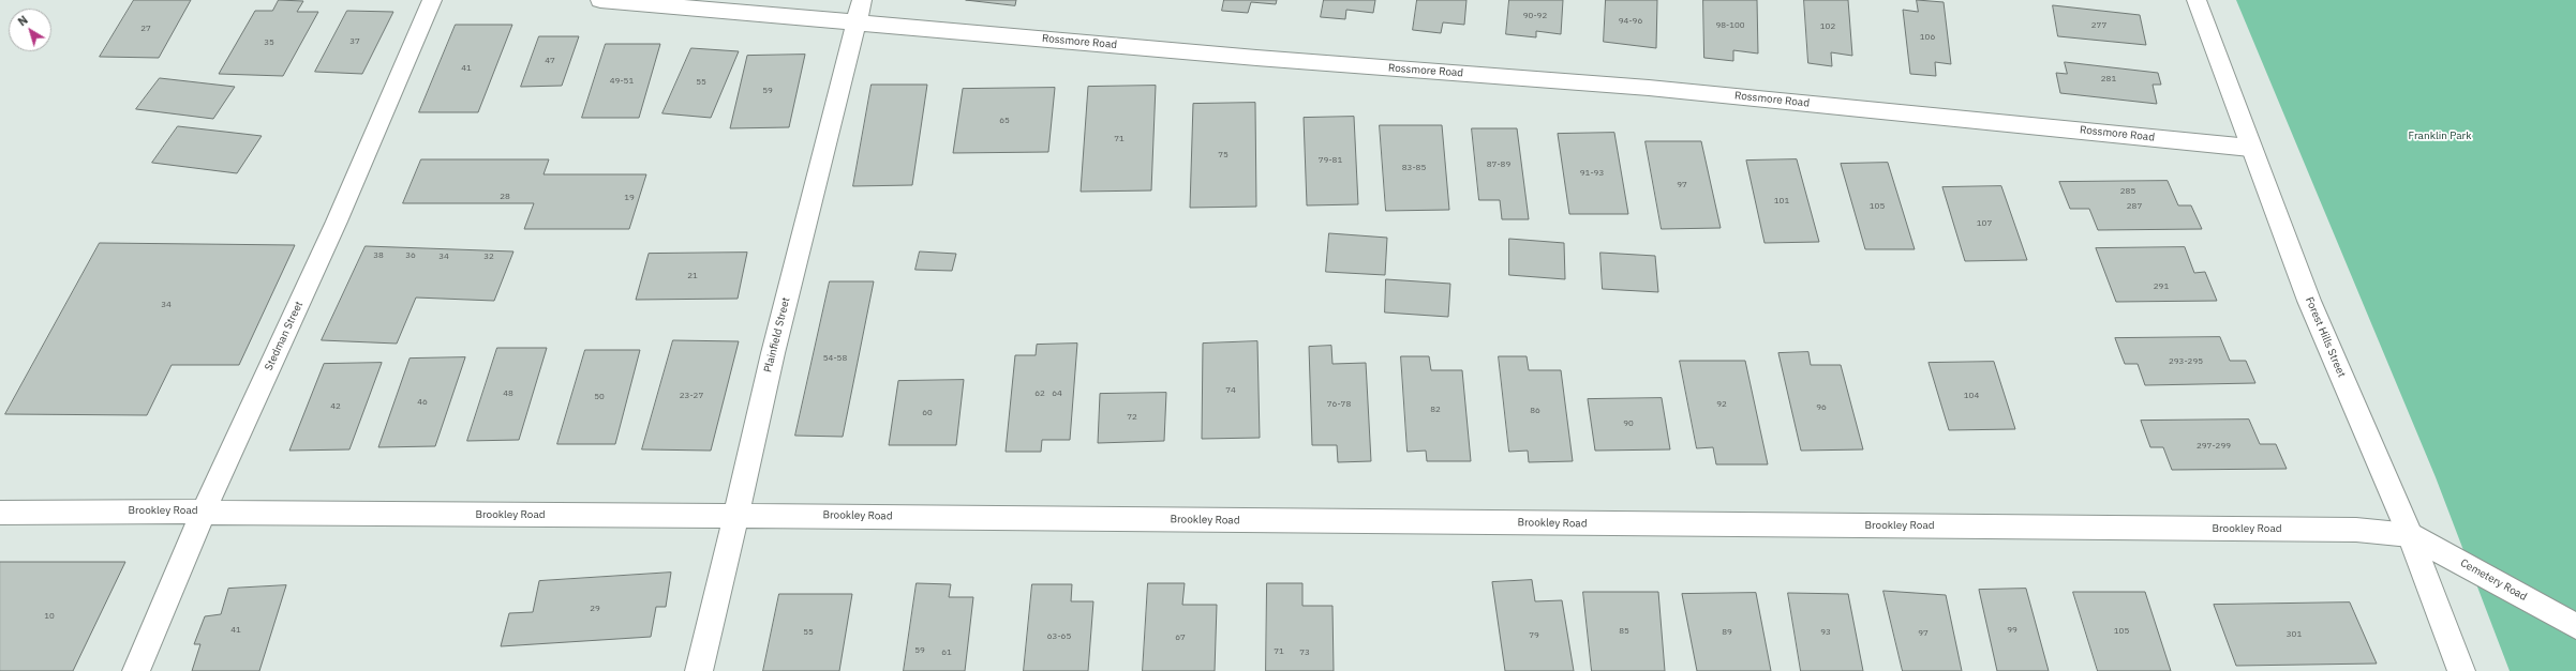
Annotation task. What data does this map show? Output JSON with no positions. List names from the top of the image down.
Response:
{
  "streets": {
    "street": [
      "Rossmore Road",
      "Plainfield Street",
      "Stedman Street",
      "Forest Hills Street",
      "Brookley Road",
      "Cemetery Road"
    ]
  },
  "crossings": [
    ["Rossmore Road", "Plainfield Street"],
    ["Rossmore Road", "Forest Hills Street"],
    ["Plainfield Street", "Brookley Road"],
    ["Stedman Street", "Brookley Road"],
    ["Forest Hills Street", "Brookley Road"],
    ["Forest Hills Street", "Cemetery Road"],
    ["Brookley Road", "Cemetery Road"]
  ],
  "parks": ["Franklin Park"],
  "house_numbers": [
    "90-92",
    "94-96",
    "98-100",
    "277",
    "102",
    "27",
    "106",
    "37",
    "35",
    "47",
    "41",
    "281",
    "49-51",
    "55",
    "59",
    "65",
    "71",
    "75",
    "79-81",
    "87-89",
    "83-85",
    "91-93",
    "97",
    "285",
    "28",
    "19",
    "101",
    "105",
    "287",
    "107",
    "38",
    "36",
    "34",
    "32",
    "21",
    "291",
    "34",
    "54-58",
    "293-295",
    "74",
    "48",
    "62",
    "64",
    "23-27",
    "104",
    "50",
    "46",
    "76-78",
    "92",
    "42",
    "96",
    "82",
    "86",
    "60",
    "72",
    "90",
    "297-299",
    "29",
    "10",
    "41",
    "99",
    "85",
    "105",
    "55",
    "89",
    "93",
    "97",
    "301",
    "79",
    "63-65",
    "67",
    "59",
    "71",
    "61",
    "73"
  ],
  "north": "top left"
}
